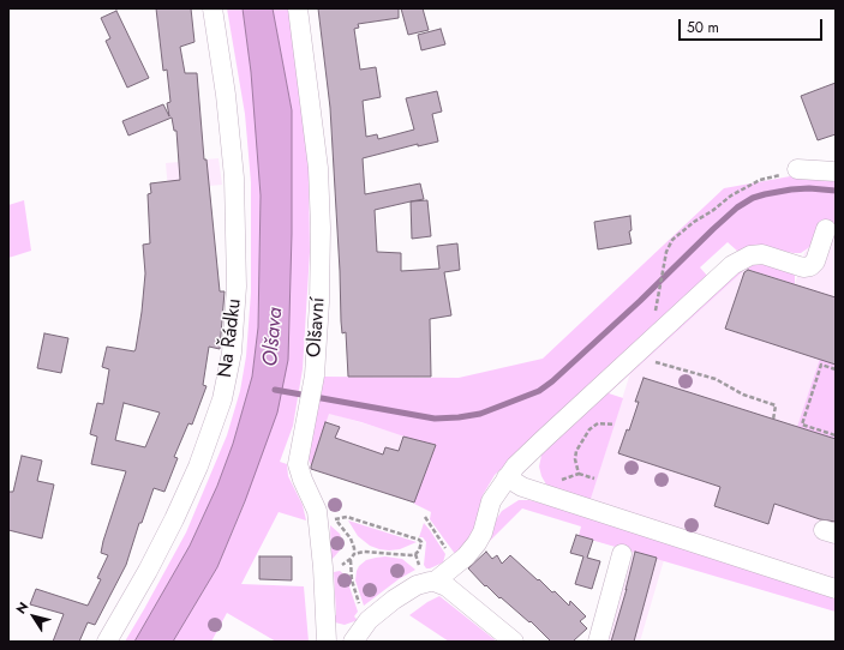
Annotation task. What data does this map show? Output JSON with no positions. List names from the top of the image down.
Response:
{
  "streets": {
    "street": ["Olšavní", "Na Řádku"]
  },
  "water": ["Olšava"],
  "scale_bar": "50 m",
  "north": "top left"
}
